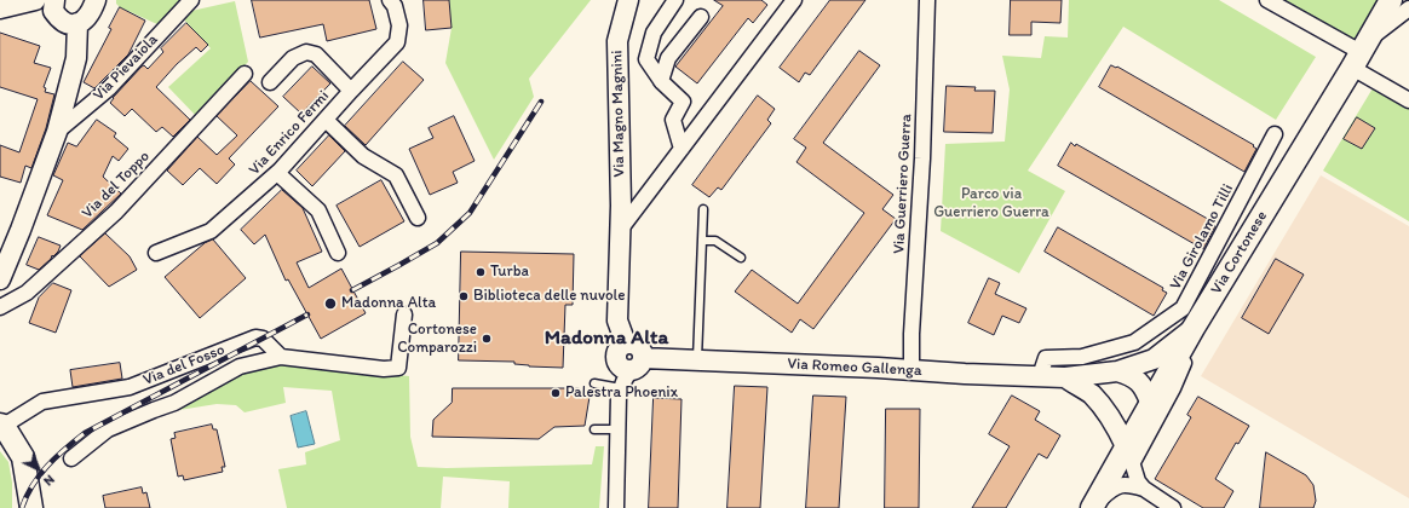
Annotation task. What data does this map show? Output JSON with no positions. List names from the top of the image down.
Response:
{
  "streets": {
    "main road": ["Via Cortonese", "Via del Fosso"],
    "street": [
      "Via Pievaiola",
      "Via Magno Magnini",
      "Via Enrico Fermi",
      "Via Guerriero Guerra",
      "Via del Toppo",
      "Via Girolamo Tilli",
      "Via Romeo Gallenga"
    ]
  },
  "crossings": [
    ["Via Guerriero Guerra", "Via Romeo Gallenga"],
    ["Via Girolamo Tilli", "Via Romeo Gallenga"],
    ["Via Cortonese", "Via Romeo Gallenga"]
  ],
  "districts": ["Madonna Alta"],
  "parks": ["Parco via Guerriero Guerra"],
  "places": [
    "Turba",
    "Biblioteca delle nuvole",
    "Madonna Alta",
    "Cortonese Comparozzi",
    "Palestra Phoenix"
  ],
  "north": "bottom right"
}
